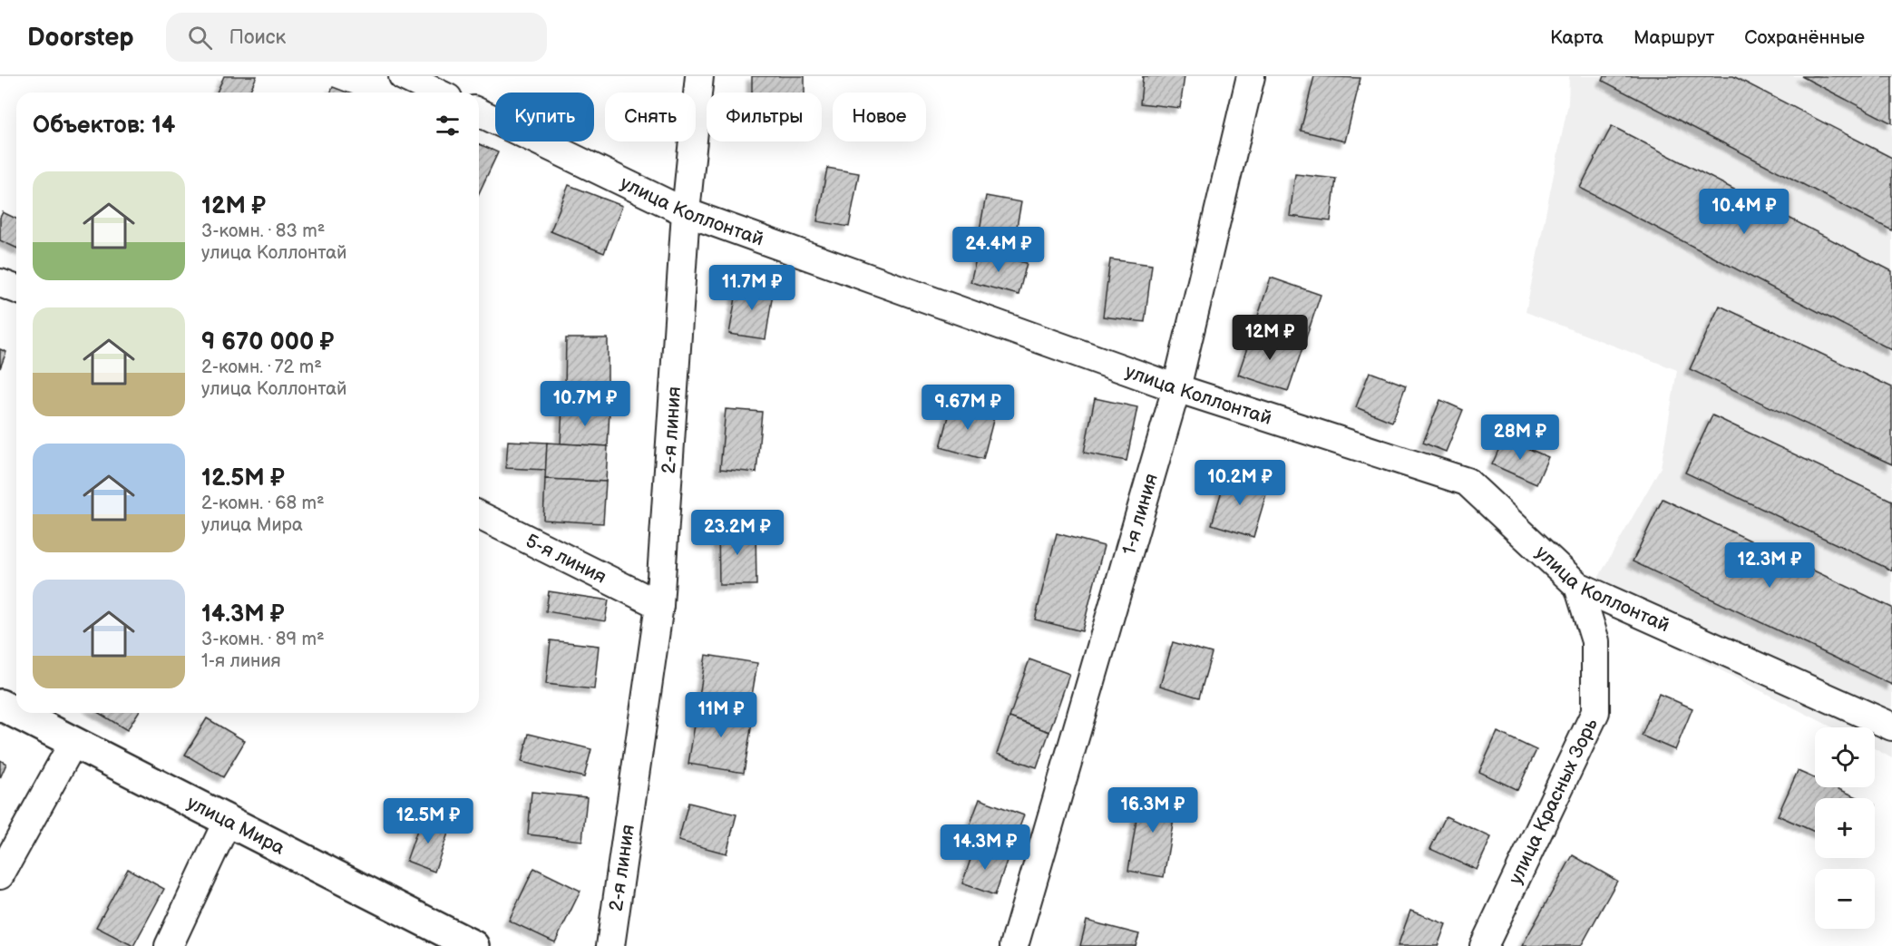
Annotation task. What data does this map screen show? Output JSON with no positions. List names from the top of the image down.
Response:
{
  "streets": {
    "main road": ["улица Мира"],
    "street": [
      "улица Коллонтай",
      "2-я линия",
      "1-я линия",
      "5-я линия",
      "улица Красных Зорь"
    ]
  },
  "crossings": [
    ["улица Коллонтай", "2-я линия"],
    ["улица Коллонтай", "1-я линия"],
    ["улица Коллонтай", "улица Красных Зорь"],
    ["2-я линия", "5-я линия"]
  ],
  "page": {
    "header": "Doorstep",
    "search": "Поиск",
    "nav": ["Карта", "Маршрут", "Сохранённые"],
    "chip": [
      "Купить",
      "Снять",
      "Фильтры",
      "Новое"
    ],
    "heading": "Объектов: 14",
    "list": [
      {
        "name": "12M ₽",
        "note": "3-комн. · 83 m² · улица Коллонтай"
      },
      {
        "name": "9 670 000 ₽",
        "note": "2-комн. · 72 m² · улица Коллонтай"
      },
      {
        "name": "12.5M ₽",
        "note": "2-комн. · 68 m² · улица Мира"
      },
      {
        "name": "14.3M ₽",
        "note": "3-комн. · 89 m² · 1-я линия"
      }
    ],
    "price": [
      "10.4M ₽",
      "24.4M ₽",
      "11.7M ₽",
      "12M ₽",
      "10.7M ₽",
      "9.67M ₽",
      "28M ₽",
      "10.2M ₽",
      "23.2M ₽",
      "12.3M ₽",
      "11M ₽",
      "16.3M ₽",
      "12.5M ₽",
      "14.3M ₽"
    ],
    "map_buttons": ["+", "−"]
  }
}
